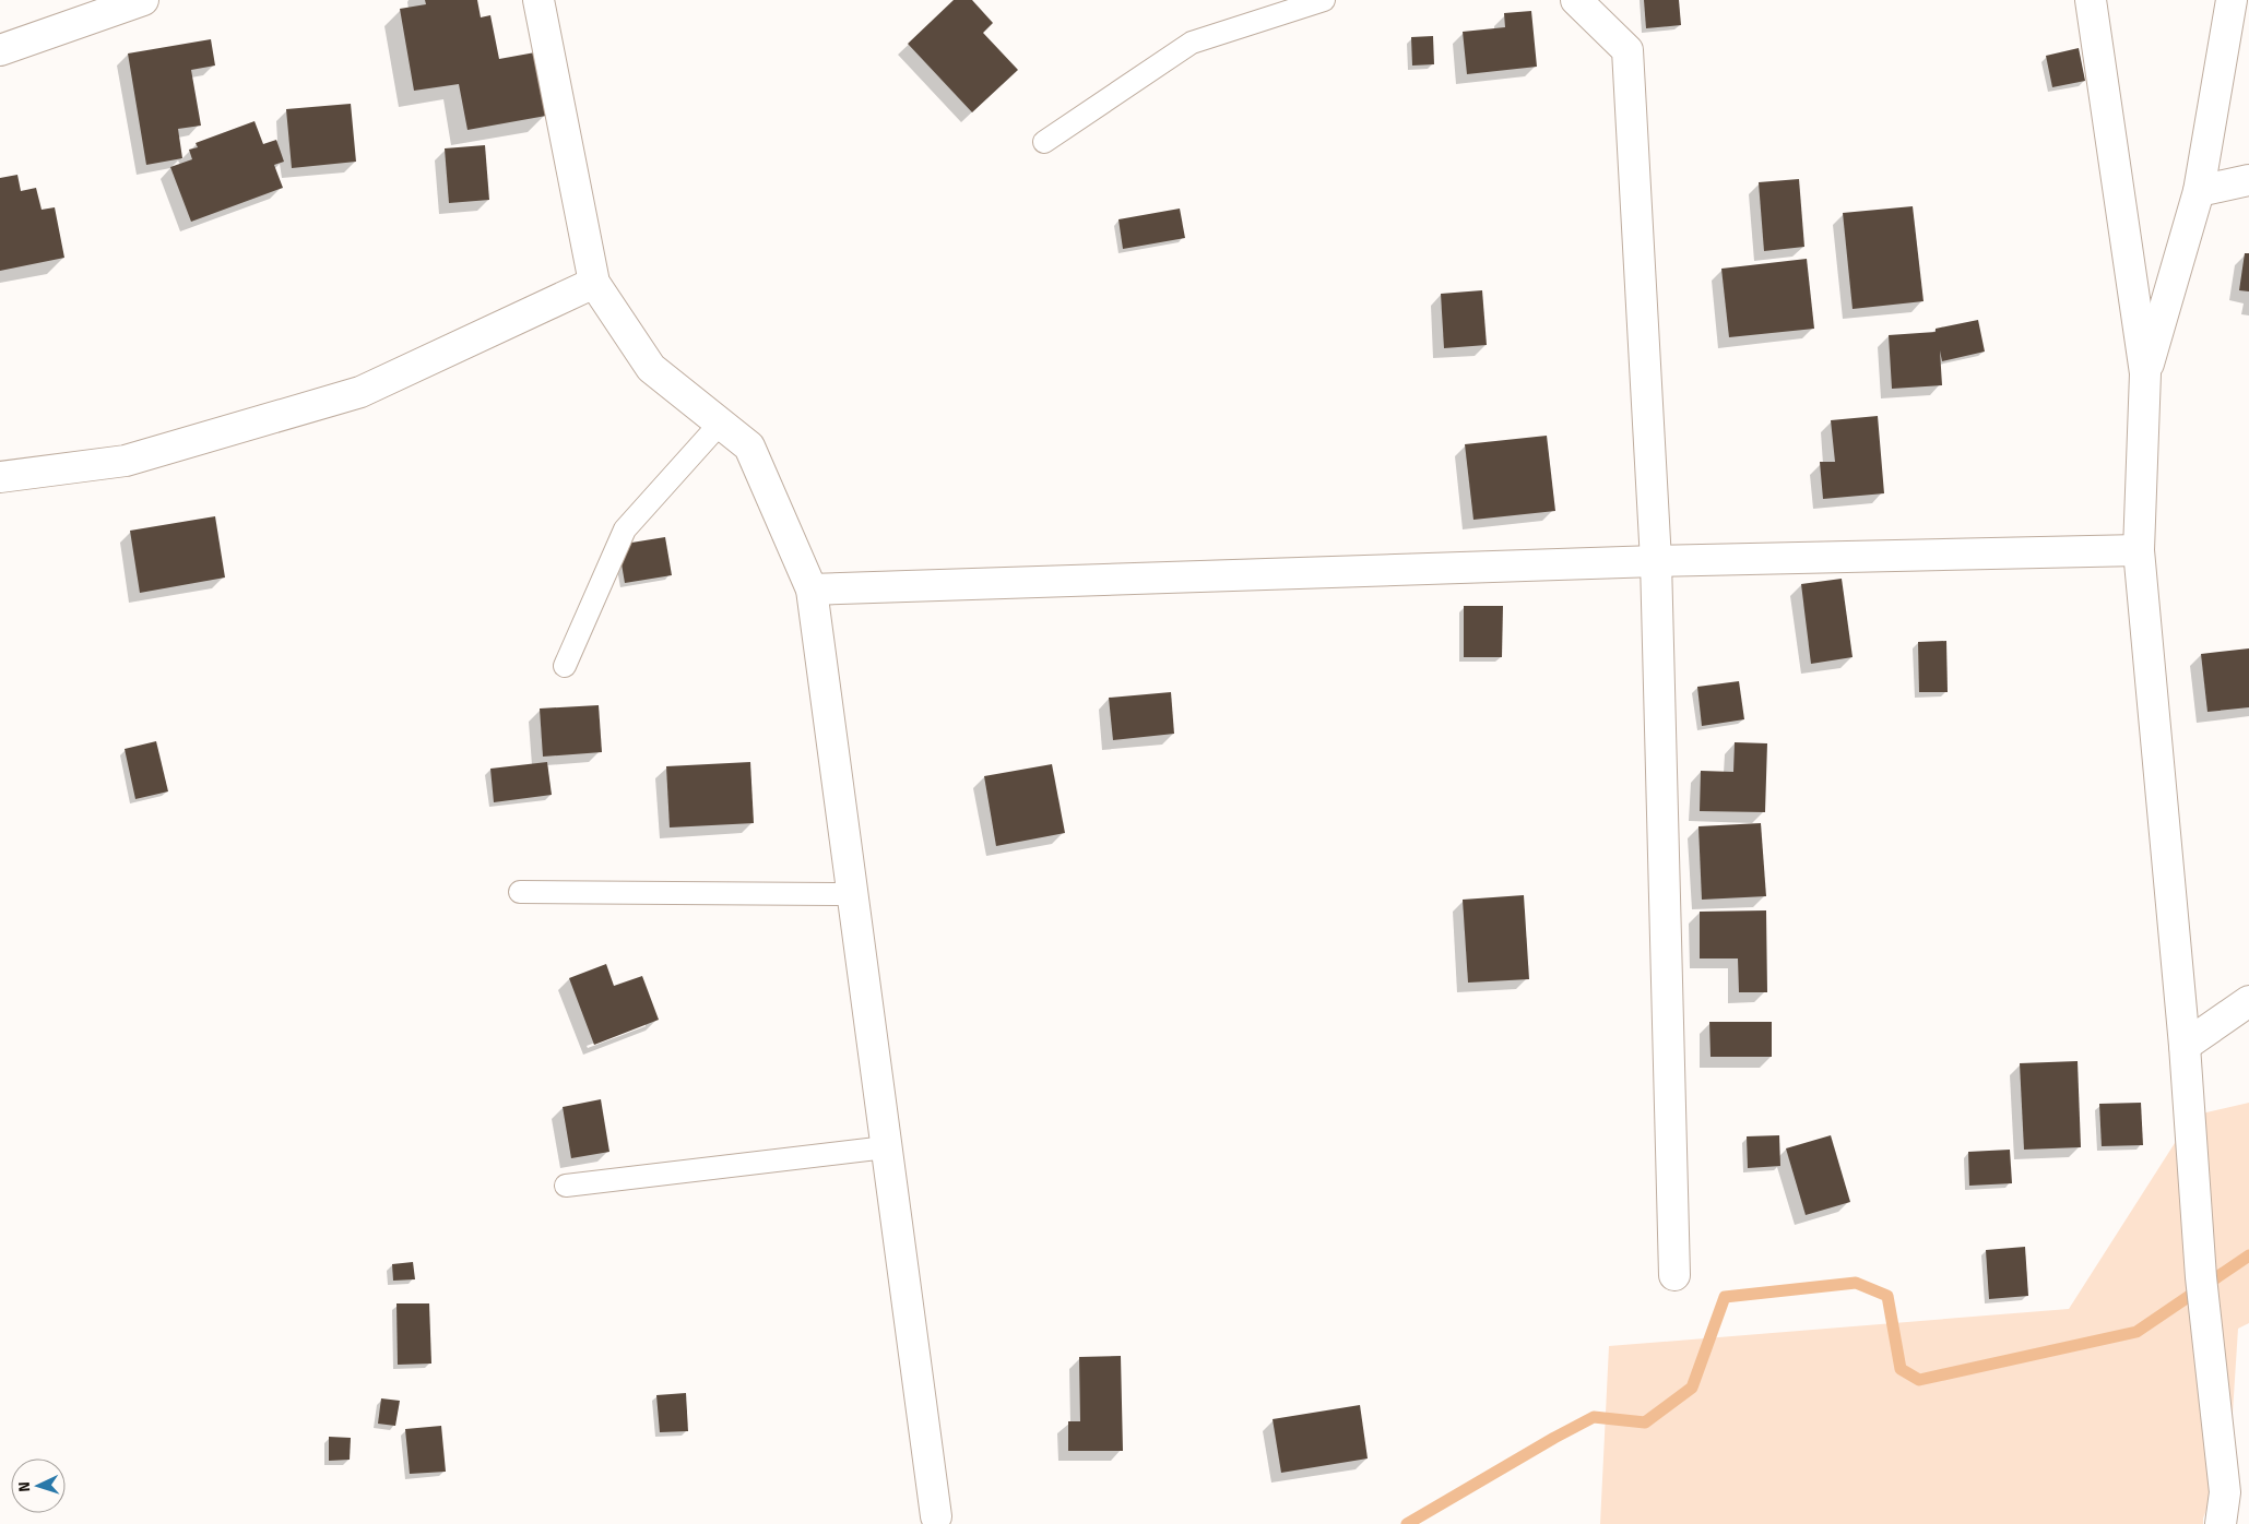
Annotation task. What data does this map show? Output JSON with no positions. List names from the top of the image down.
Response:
{
  "north": "left"
}
